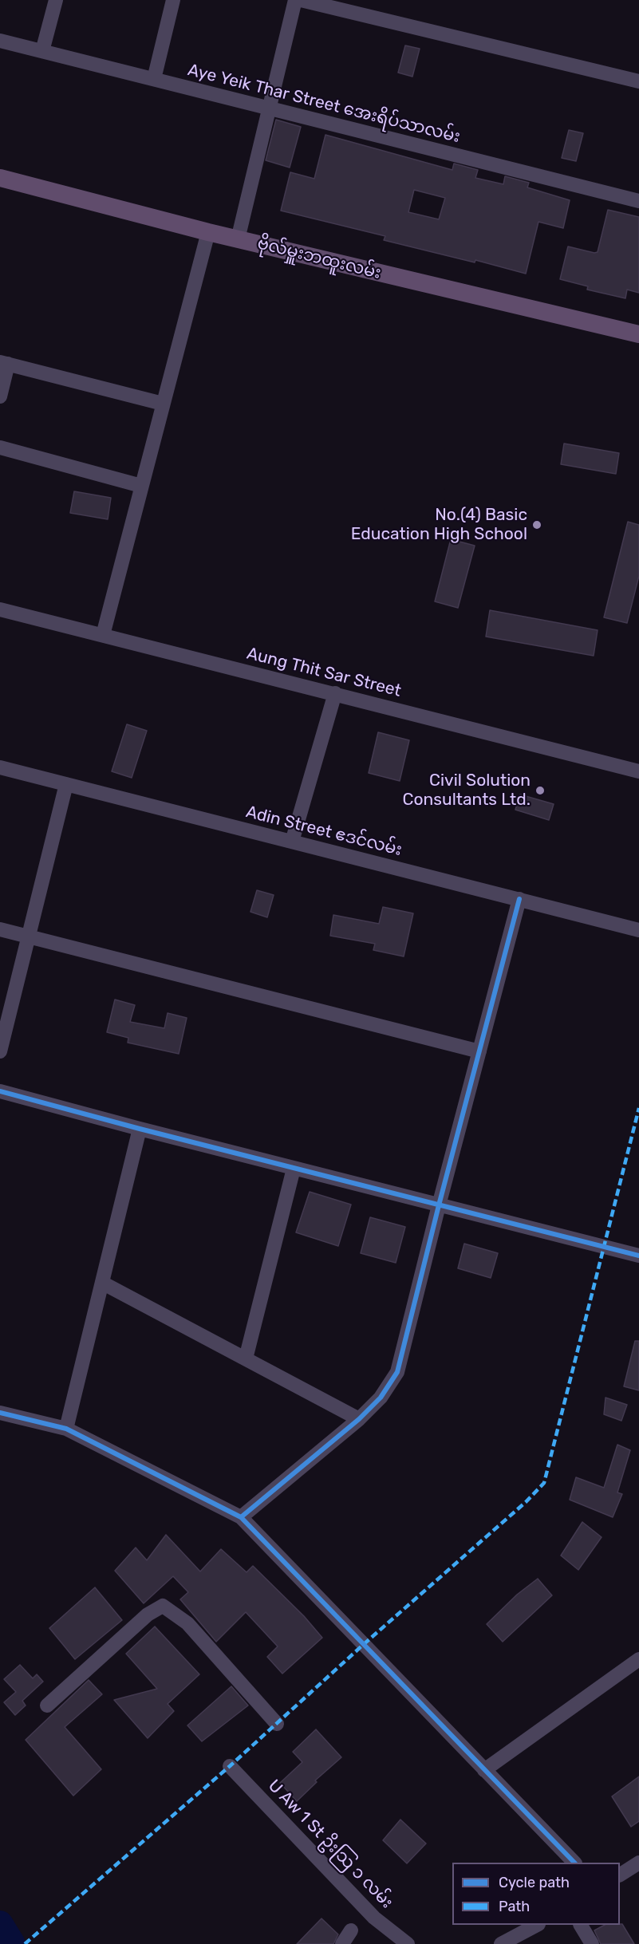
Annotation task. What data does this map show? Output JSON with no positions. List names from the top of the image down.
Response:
{
  "streets": {
    "main road": ["ဗိုလ်မှူးဘထူးလမ်း"],
    "street": [
      "Aye Yeik Thar Street အေးရိပ်သာလမ်း",
      "Aung Thit Sar Street",
      "Adin Street ဧဒင်လမ်း",
      "U Aw 1 St ဥိးသြ ၁ လမ်း"
    ]
  },
  "places": ["No.(4) Basic Education High School", "Civil Solution Consultants Ltd."],
  "legend": ["Cycle path", "Path"]
}
